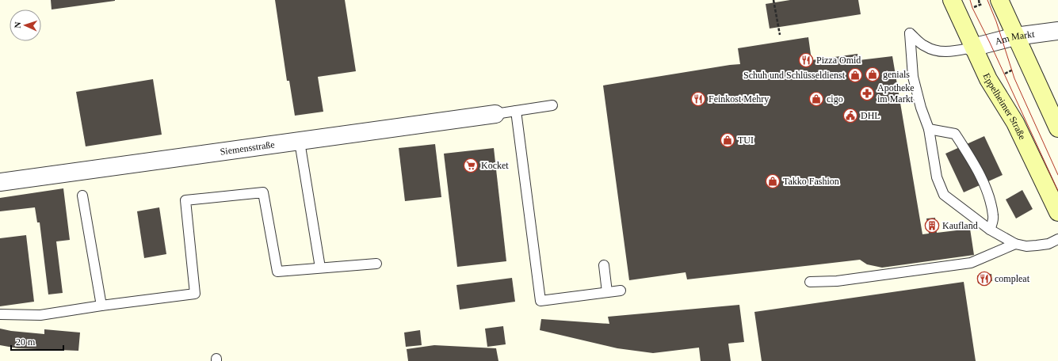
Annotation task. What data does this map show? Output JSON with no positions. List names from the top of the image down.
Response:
{
  "streets": {
    "main road": ["Eppelheimer Straße"],
    "street": ["Am Markt", "Siemensstraße"]
  },
  "crossings": [
    ["Am Markt", "Eppelheimer Straße"]
  ],
  "places": {
    "restaurant": ["Pizza Omid", "Feinkost Mehry", "compleat"],
    "shop": [
      "genials",
      "Schuh und Schlüsseldienst",
      "cigo",
      "TUI",
      "Takko Fashion"
    ],
    "pharmacy": ["Apotheke im Markt"],
    "public building": ["DHL"],
    "supermarket": ["Kocket"],
    "building": ["Kaufland"]
  },
  "scale_bar": "20 m",
  "north": "left"
}
